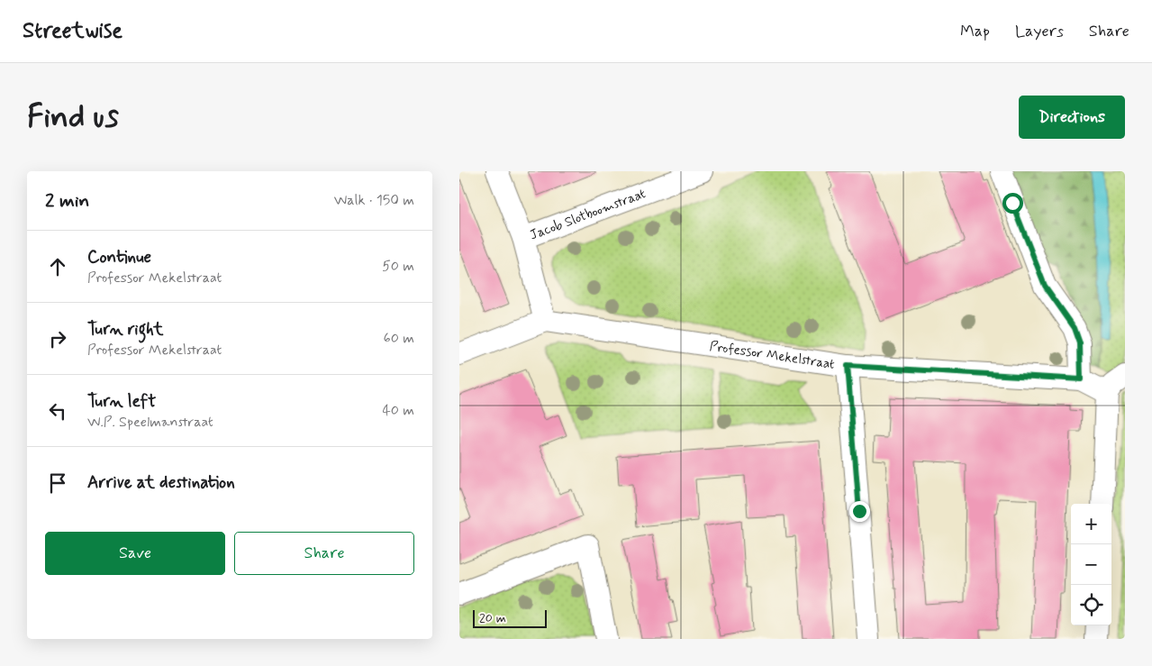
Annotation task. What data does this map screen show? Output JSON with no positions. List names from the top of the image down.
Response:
{
  "streets": {
    "street": ["Jacob Slotboomstraat", "Professor Mekelstraat"]
  },
  "scale_bar": "20 m",
  "page": {
    "header": "Streetwise",
    "nav": ["Map", "Layers", "Share"],
    "buttons": [
      "Directions",
      ["Save", "Share"]
    ],
    "title": "Find us",
    "heading": ["2 min", "Walk · 150 m"],
    "list": [
      ["Continue", "Professor Mekelstraat", "50 m"],
      ["Turn right", "Professor Mekelstraat", "60 m"],
      ["Turn left", "W.P. Speelmanstraat", "40 m"],
      "Arrive at destination"
    ],
    "map_buttons": ["+", "−"],
    "scale": "20 m"
  }
}
